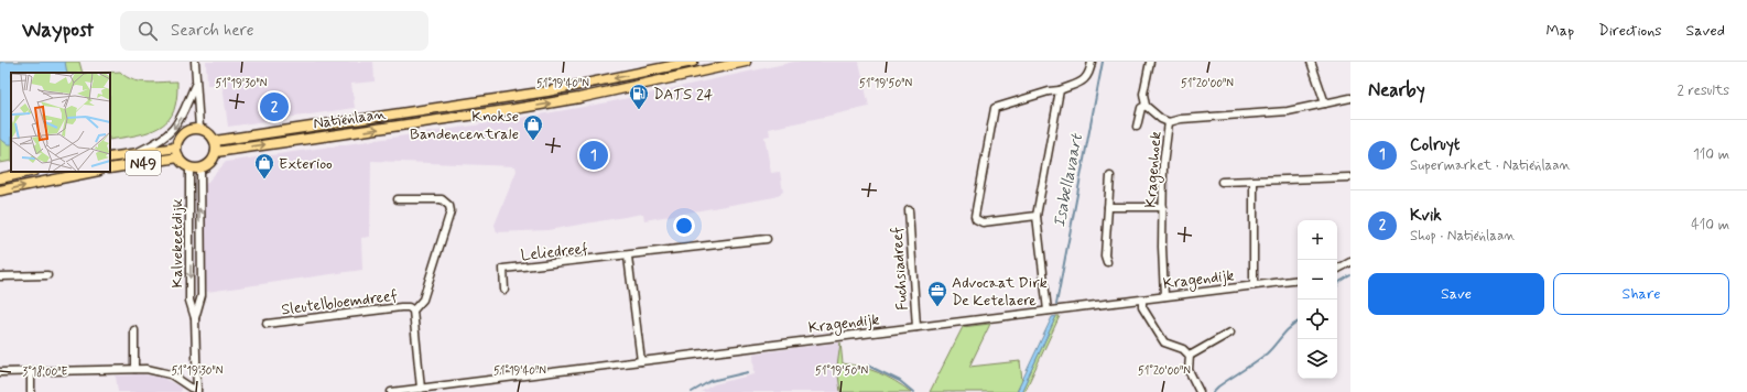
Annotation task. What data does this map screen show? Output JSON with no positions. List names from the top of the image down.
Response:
{
  "streets": {
    "main road": ["Natiënlaan", "N49"],
    "street": [
      "Kragenhoek",
      "Kalvekeetdijk",
      "Leliedreef",
      "Fuchsiadreef",
      "Kragendijk",
      "Sleutelbloemdreef"
    ]
  },
  "crossings": [
    ["Natiënlaan", "N49"],
    ["Natiënlaan", "Kalvekeetdijk"],
    ["N49", "Kalvekeetdijk"],
    ["Kragenhoek", "Kragendijk"],
    ["Fuchsiadreef", "Kragendijk"],
    ["Kragendijk", "Sleutelbloemdreef"]
  ],
  "water": ["Isabellavaart"],
  "places": {
    "fuel station": ["DATS 24"],
    "shop": ["Knokse Bandencentrale", "Exterioo"],
    "office": ["Advocaat Dirk De Ketelaere"]
  },
  "page": {
    "header": "Waypost",
    "search": "Search here",
    "nav": ["Map", "Directions", "Saved"],
    "heading": ["Nearby", "2 results"],
    "pins": ["2", "1"],
    "list": [
      {
        "mark": "1",
        "name": "Colruyt",
        "note": "Supermarket · Natiënlaan",
        "value": "110 m"
      },
      {
        "mark": "2",
        "name": "Kvik",
        "note": "Shop · Natiënlaan",
        "value": "410 m"
      }
    ],
    "map_buttons": ["+", "−"],
    "buttons": ["Save", "Share"]
  },
  "coordinates": [
    "51°19'30\"N",
    "51°19'40\"N",
    "51°19'50\"N",
    "51°20'00\"N",
    "3°18'00\"E"
  ]
}
